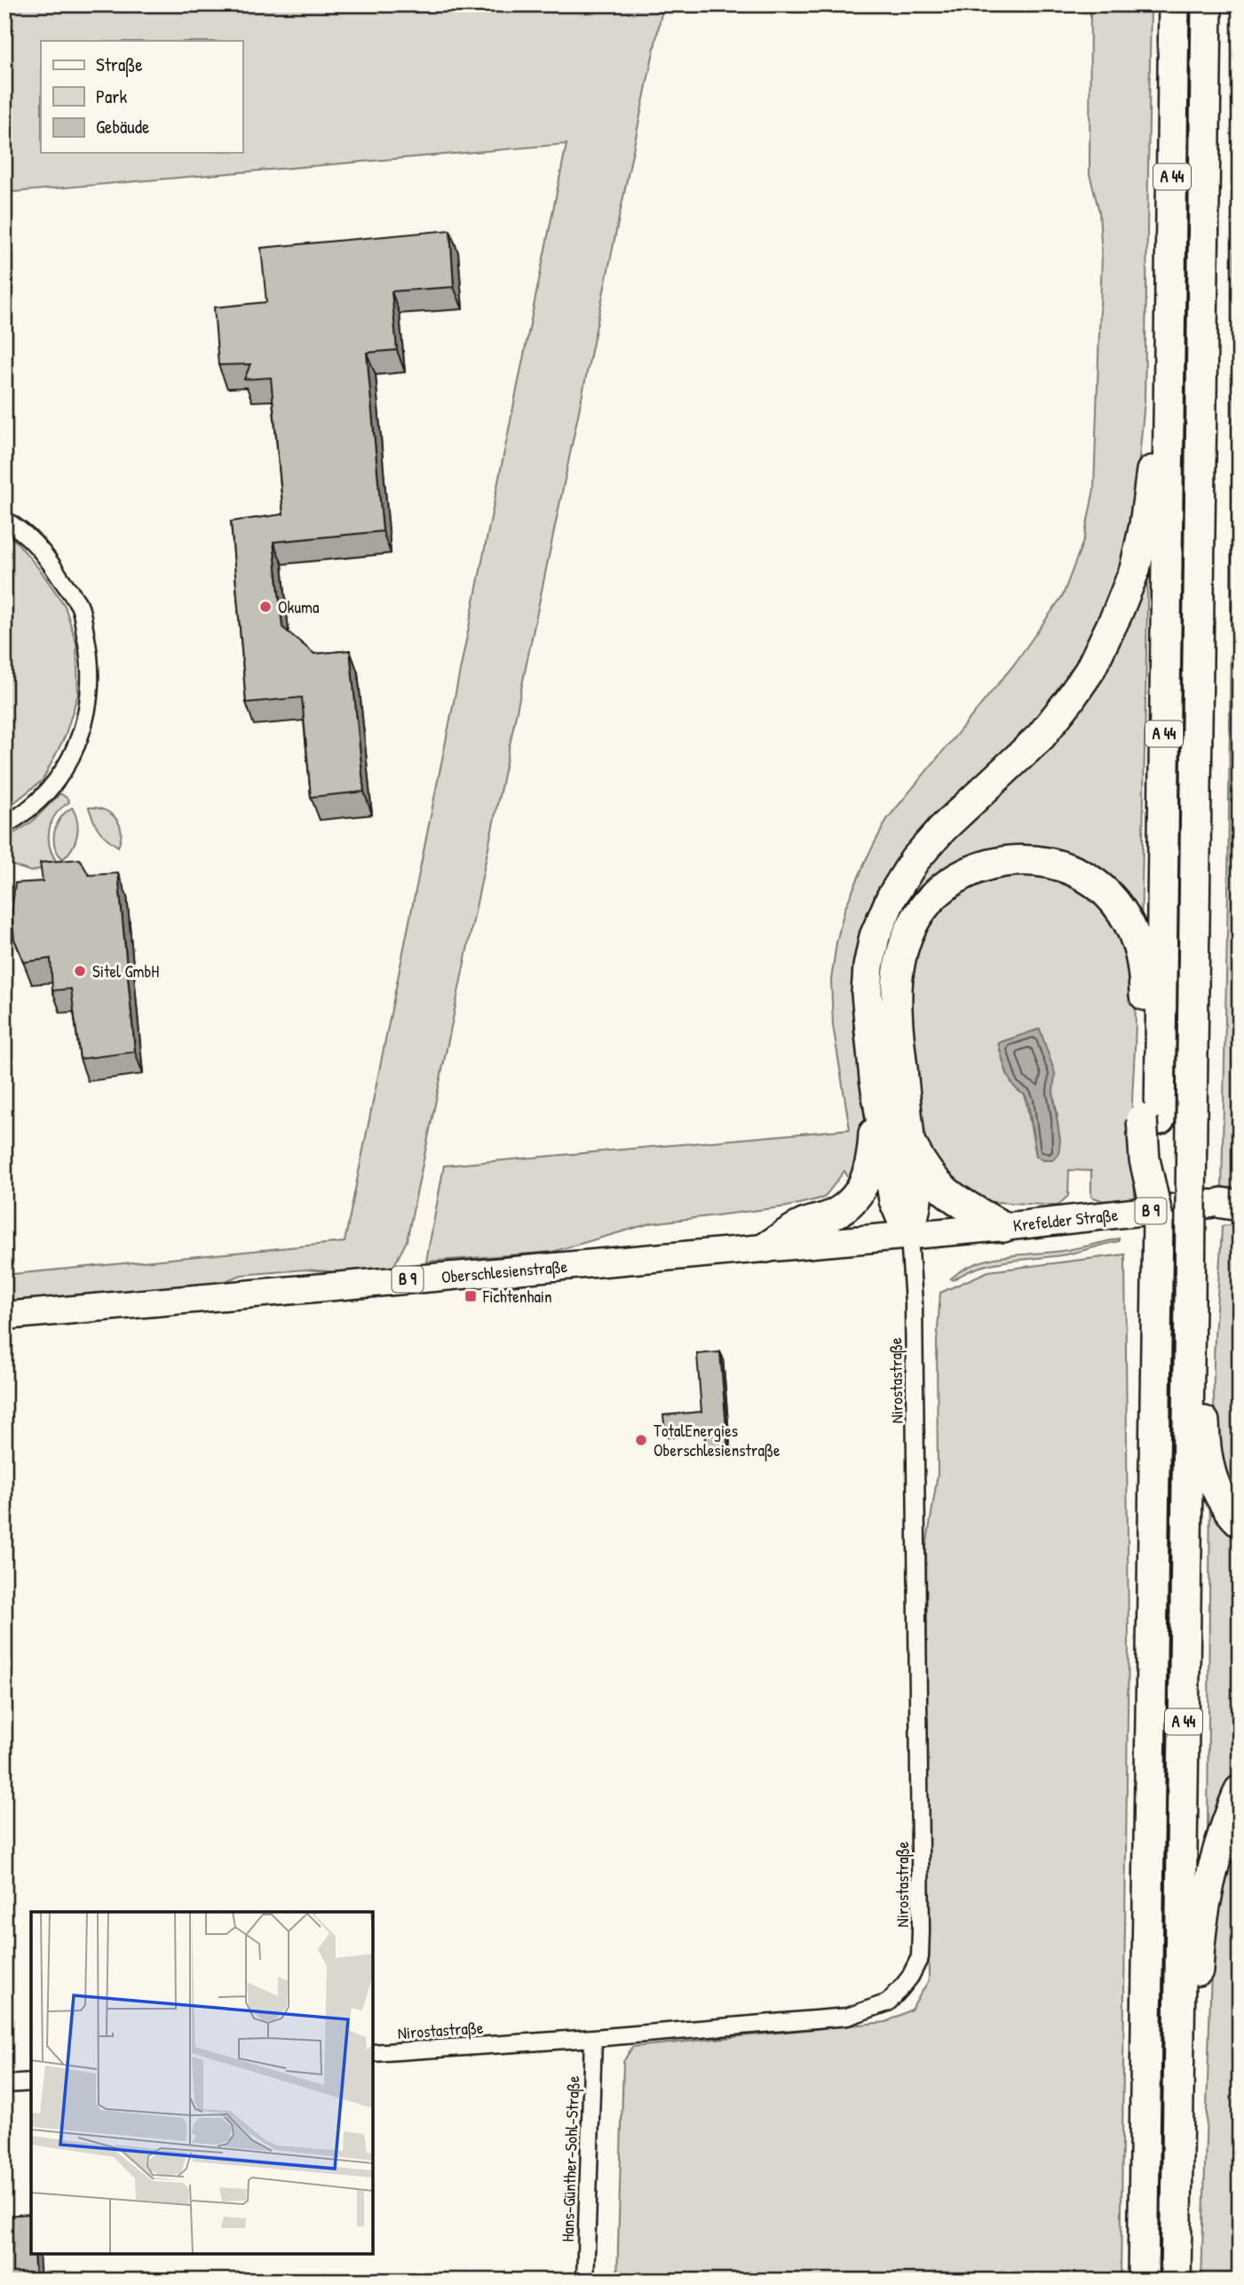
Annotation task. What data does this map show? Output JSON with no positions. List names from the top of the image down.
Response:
{
  "streets": {
    "highway": ["A 44"],
    "main road": ["B 9", "Krefelder Straße", "Oberschlesienstraße"],
    "street": ["Nirostastraße", "Hans-Günther-Sohl-Straße"]
  },
  "crossings": [
    ["Krefelder Straße", "Oberschlesienstraße"],
    ["Oberschlesienstraße", "Nirostastraße"],
    ["Nirostastraße", "Hans-Günther-Sohl-Straße"]
  ],
  "places": {
    "other": ["Okuma", "Sitel GmbH", "TotalEnergies Oberschlesienstraße"],
    "transit": ["Fichtenhain"]
  },
  "legend": ["Straße", "Park", "Gebäude"]
}
